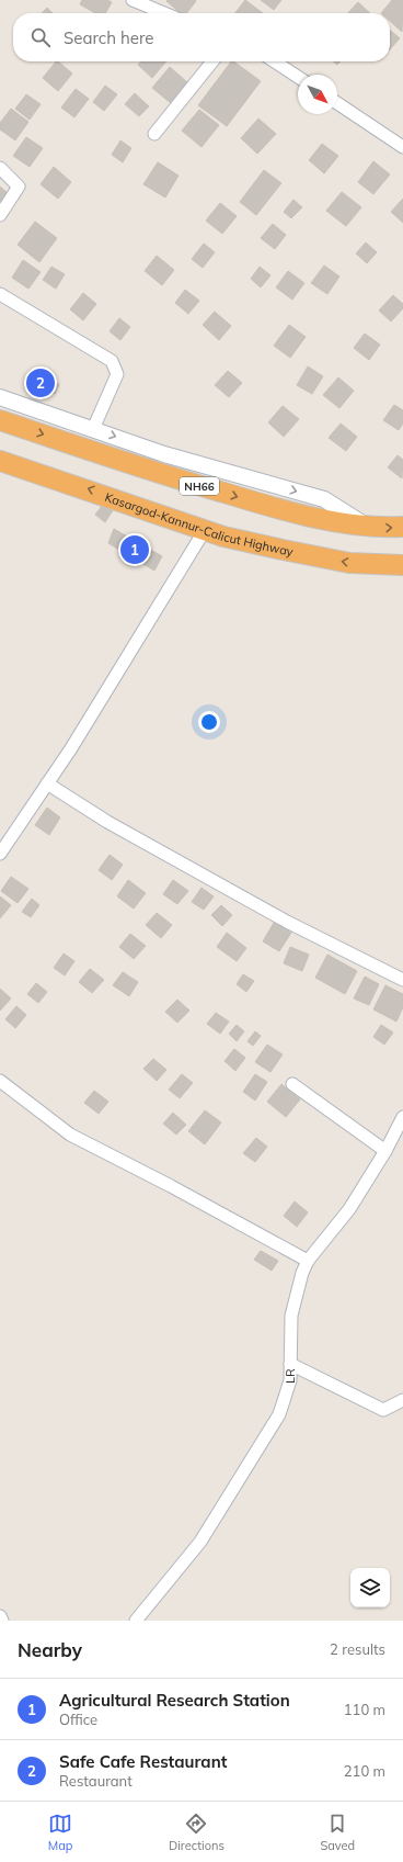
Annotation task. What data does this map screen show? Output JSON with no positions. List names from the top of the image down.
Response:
{
  "streets": {
    "highway": ["NH66", "Kasargod-Kannur-Calicut Highway"],
    "street": ["LR"]
  },
  "north": "bottom right",
  "page": {
    "search": "Search here",
    "pins": ["2", "1"],
    "heading": ["Nearby", "2 results"],
    "list": [
      {
        "mark": "1",
        "name": "Agricultural Research Station",
        "note": "Office",
        "value": "110 m"
      },
      {
        "mark": "2",
        "name": "Safe Cafe Restaurant",
        "note": "Restaurant",
        "value": "210 m"
      }
    ],
    "nav": ["Map", "Directions", "Saved"]
  }
}
